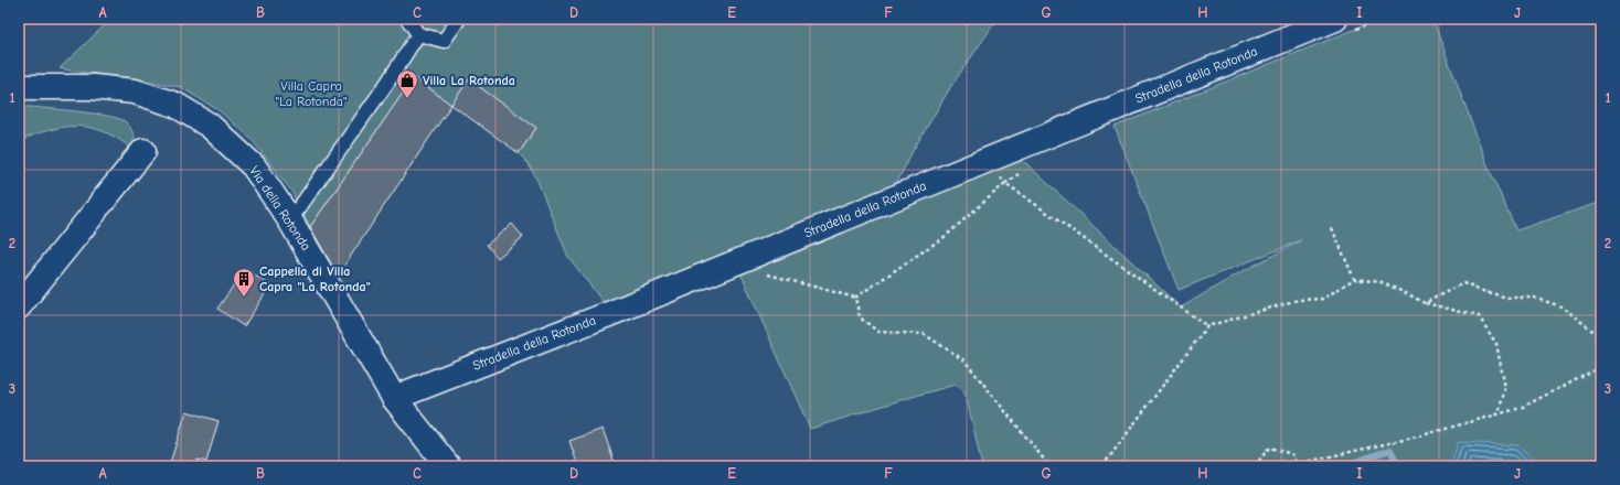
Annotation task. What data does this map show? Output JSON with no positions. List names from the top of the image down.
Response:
{
  "streets": {
    "street": ["Stradella della Rotonda", "Via della Rotonda"]
  },
  "crossings": [
    ["Stradella della Rotonda", "Via della Rotonda"]
  ],
  "parks": ["Villa Capra \"La Rotonda\""],
  "places": {
    "shop": ["Villa La Rotonda"],
    "building": ["Cappella di Villa Capra \"La Rotonda\""]
  },
  "grid": {
    "columns": [
      "A",
      "B",
      "C",
      "D",
      "E",
      "F",
      "G",
      "H",
      "I",
      "J"
    ],
    "rows": ["1", "2", "3"]
  }
}
